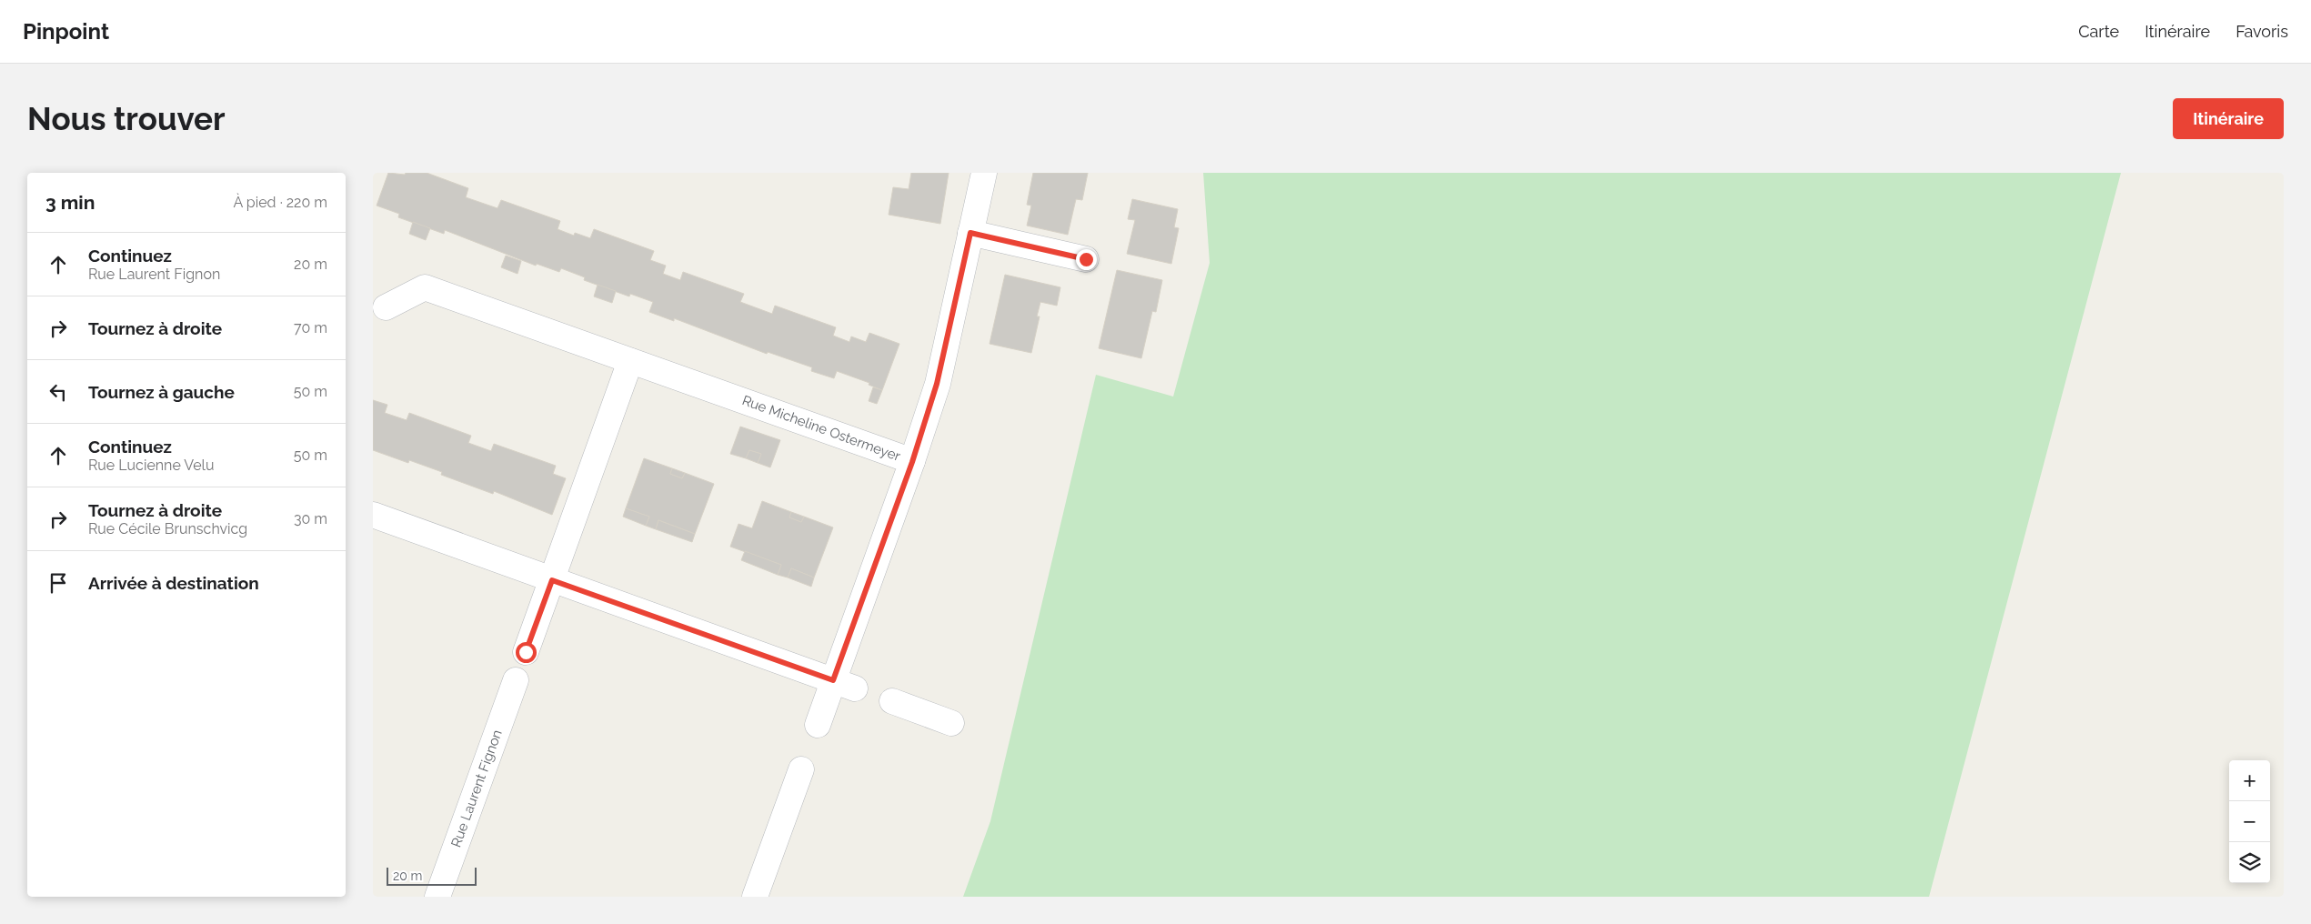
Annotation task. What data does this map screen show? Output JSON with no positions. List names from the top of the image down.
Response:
{
  "streets": {
    "street": ["Rue Micheline Ostermeyer", "Rue Laurent Fignon"]
  },
  "scale_bar": "20 m",
  "page": {
    "header": "Pinpoint",
    "nav": ["Carte", "Itinéraire", "Favoris"],
    "buttons": "Itinéraire",
    "title": "Nous trouver",
    "heading": ["3 min", "À pied · 220 m"],
    "list": [
      ["Continuez", "Rue Laurent Fignon", "20 m"],
      ["Tournez à droite", "70 m"],
      ["Tournez à gauche", "50 m"],
      ["Continuez", "Rue Lucienne Velu", "50 m"],
      ["Tournez à droite", "Rue Cécile Brunschvicg", "30 m"],
      "Arrivée à destination"
    ],
    "map_buttons": ["+", "−"],
    "scale": "20 m"
  }
}
